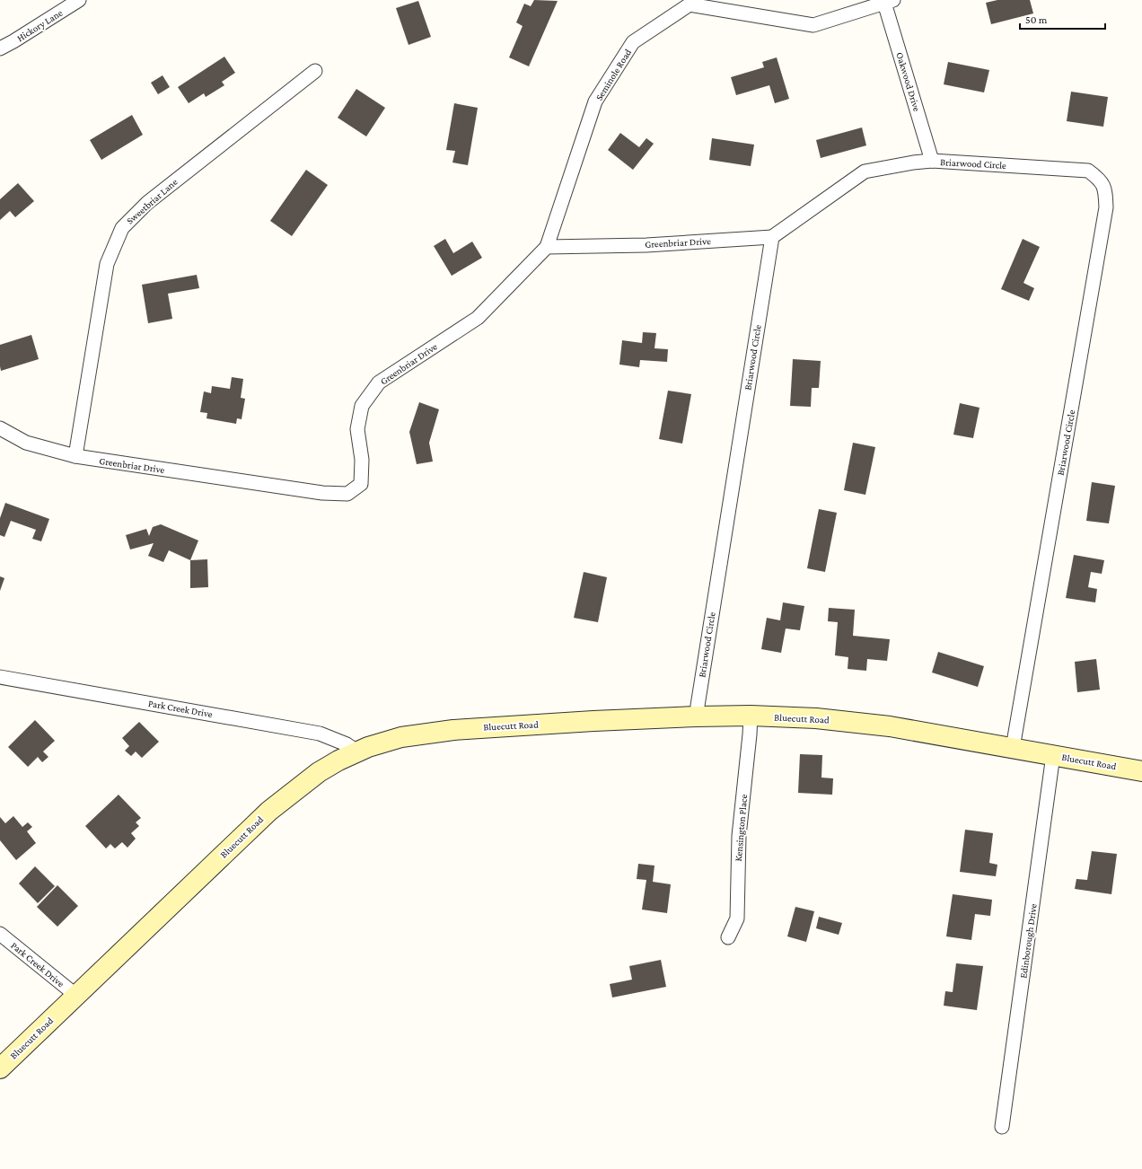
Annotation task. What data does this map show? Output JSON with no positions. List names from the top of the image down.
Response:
{
  "streets": {
    "street": [
      "Hickory Lane",
      "Seminole Road",
      "Oakwood Drive",
      "Briarwood Circle",
      "Sweetbriar Lane",
      "Greenbriar Drive",
      "Park Creek Drive",
      "Bluecutt Road",
      "Kensington Place",
      "Edinborough Drive"
    ]
  },
  "crossings": [
    ["Seminole Road", "Oakwood Drive"],
    ["Seminole Road", "Greenbriar Drive"],
    ["Oakwood Drive", "Briarwood Circle"],
    ["Briarwood Circle", "Greenbriar Drive"],
    ["Briarwood Circle", "Bluecutt Road"],
    ["Sweetbriar Lane", "Greenbriar Drive"],
    ["Park Creek Drive", "Bluecutt Road"],
    ["Bluecutt Road", "Kensington Place"],
    ["Bluecutt Road", "Edinborough Drive"]
  ],
  "scale_bar": "50 m"
}
